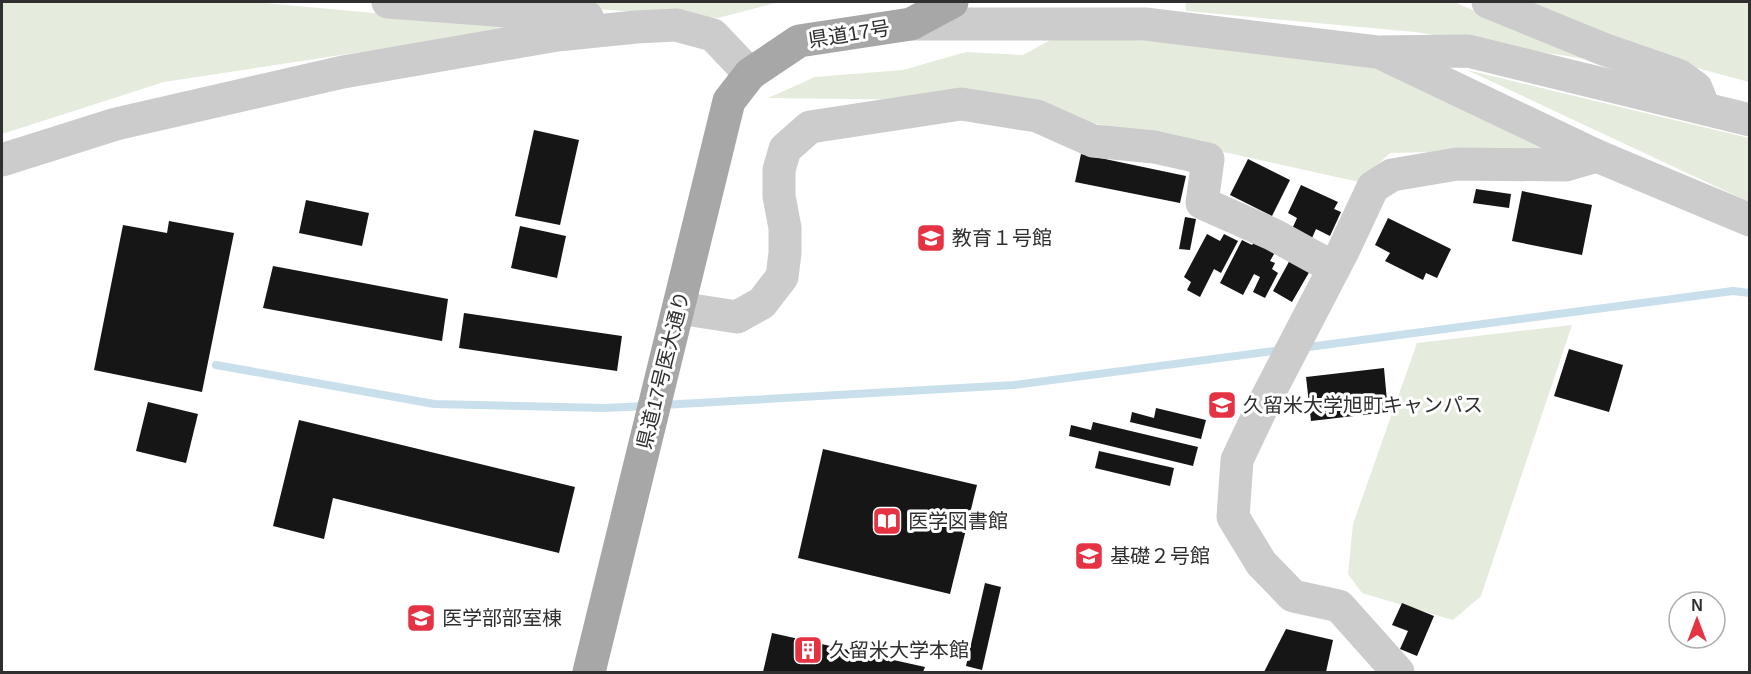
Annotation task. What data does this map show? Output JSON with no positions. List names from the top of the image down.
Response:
{
  "streets": {
    "main road": ["県道17号", "県道17号医大通り"]
  },
  "crossings": [
    ["県道17号", "県道17号医大通り"]
  ],
  "places": {
    "school or university": [
      "教育１号館",
      "久留米大学旭町キャンパス",
      "基礎２号館",
      "医学部部室棟"
    ],
    "library": ["医学図書館"],
    "building": ["久留米大学本館"]
  },
  "north": "top"
}
